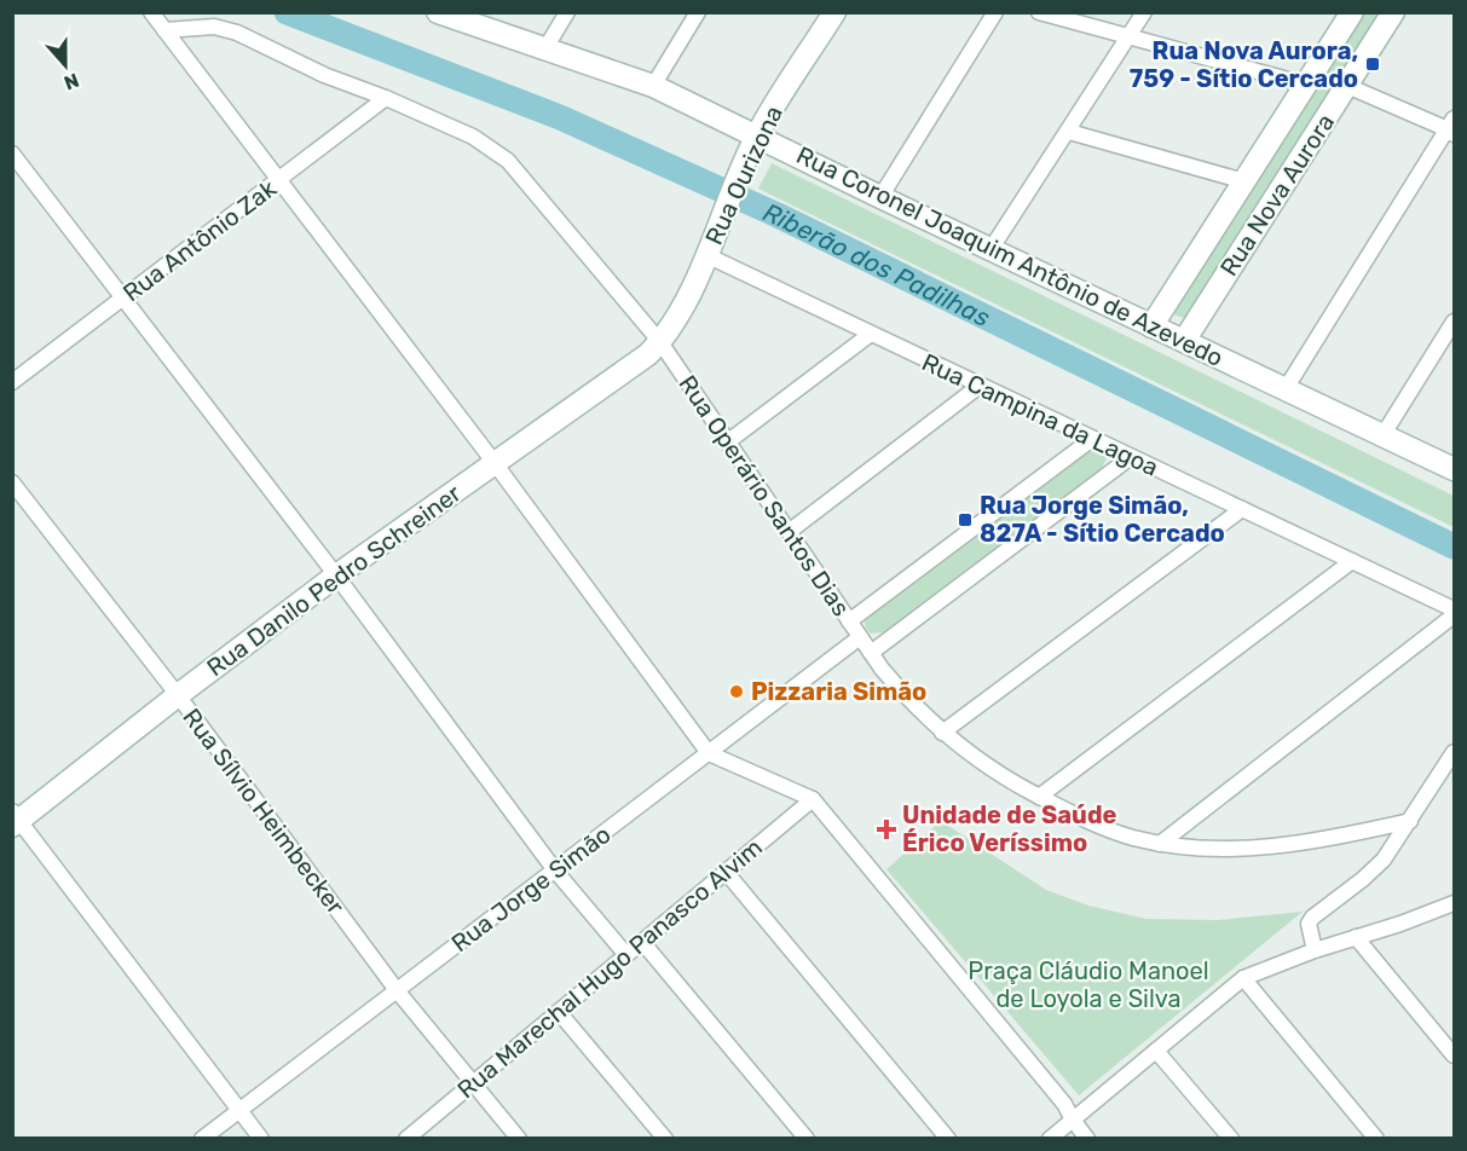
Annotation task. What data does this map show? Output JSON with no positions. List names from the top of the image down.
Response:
{
  "streets": {
    "main road": [
      "Rua Ourizona",
      "Rua Nova Aurora",
      "Rua Coronel Joaquim Antônio de Azevedo",
      "Rua Danilo Pedro Schreiner"
    ],
    "street": [
      "Rua Antônio Zak",
      "Rua Campina da Lagoa",
      "Rua Operário Santos Dias",
      "Rua Sílvio Heimbecker",
      "Rua Jorge Simão",
      "Rua Marechal Hugo Panasco Alvim"
    ]
  },
  "crossings": [
    ["Rua Ourizona", "Rua Coronel Joaquim Antônio de Azevedo"],
    ["Rua Ourizona", "Rua Campina da Lagoa"],
    ["Rua Ourizona", "Rua Operário Santos Dias"],
    ["Rua Ourizona", "Rua Danilo Pedro Schreiner"],
    ["Rua Nova Aurora", "Rua Coronel Joaquim Antônio de Azevedo"],
    ["Rua Antônio Zak", "Rua Operário Santos Dias"],
    ["Rua Operário Santos Dias", "Rua Danilo Pedro Schreiner"],
    ["Rua Operário Santos Dias", "Rua Jorge Simão"],
    ["Rua Danilo Pedro Schreiner", "Rua Sílvio Heimbecker"],
    ["Rua Sílvio Heimbecker", "Rua Jorge Simão"],
    ["Rua Sílvio Heimbecker", "Rua Marechal Hugo Panasco Alvim"]
  ],
  "water": ["Riberão dos Padilhas"],
  "parks": ["Praça Cláudio Manoel de Loyola e Silva"],
  "places": {
    "transit": ["Rua Nova Aurora, 759 - Sítio Cercado", "Rua Jorge Simão, 827A - Sítio Cercado"],
    "other": ["Pizzaria Simão"],
    "health": ["Unidade de Saúde Érico Veríssimo"]
  },
  "north": "bottom"
}
